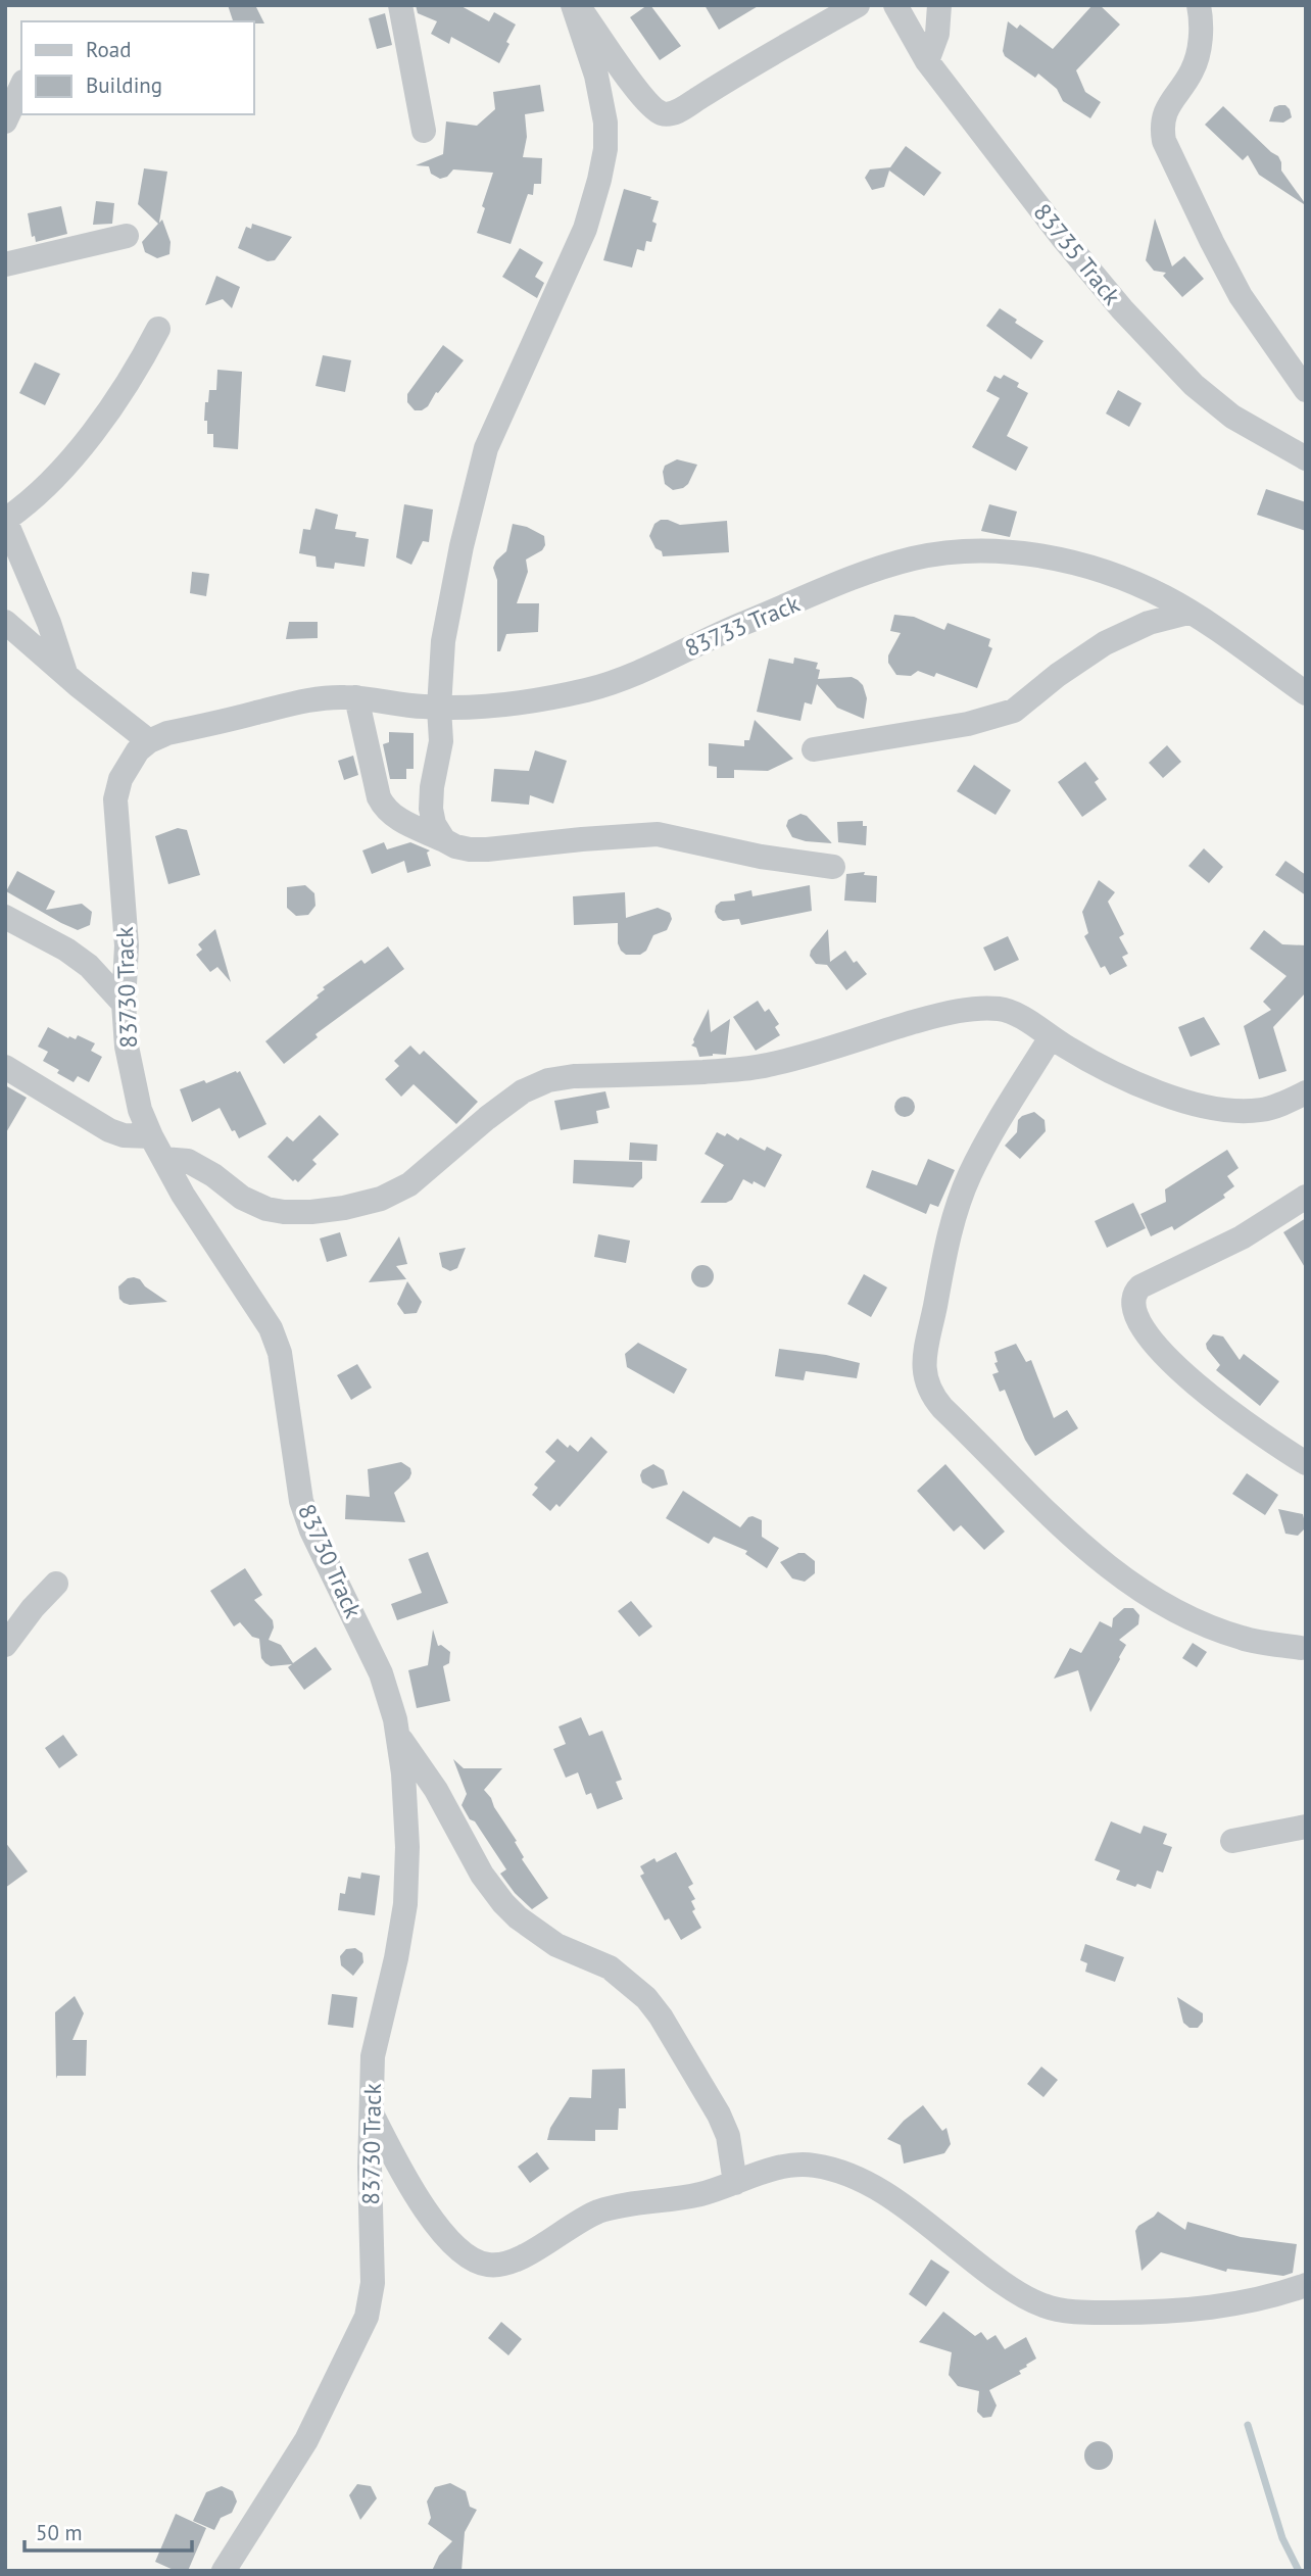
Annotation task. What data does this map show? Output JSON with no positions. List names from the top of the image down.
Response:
{
  "streets": {
    "street": ["83735 Track", "83733 Track", "83730 Track"]
  },
  "crossings": [
    ["83733 Track", "83730 Track"]
  ],
  "legend": ["Road", "Building"],
  "scale_bar": "50 m"
}
